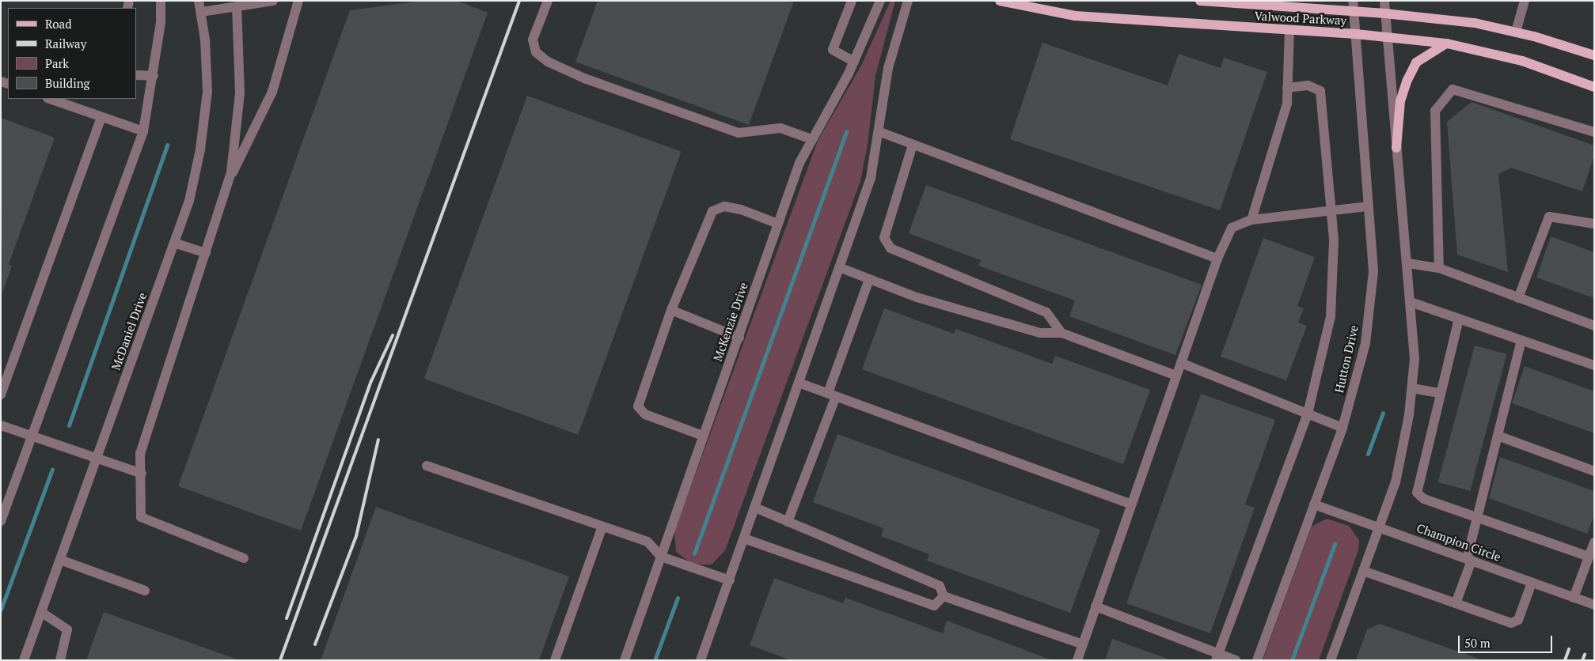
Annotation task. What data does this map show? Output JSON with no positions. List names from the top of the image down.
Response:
{
  "streets": {
    "main road": ["Valwood Parkway"],
    "street": [
      "McKenzie Drive",
      "McDaniel Drive",
      "Hutton Drive",
      "Champion Circle"
    ]
  },
  "crossings": [
    ["Valwood Parkway", "Hutton Drive"],
    ["Hutton Drive", "Champion Circle"]
  ],
  "legend": [
    "Road",
    "Railway",
    "Park",
    "Building"
  ],
  "scale_bar": "50 m"
}
